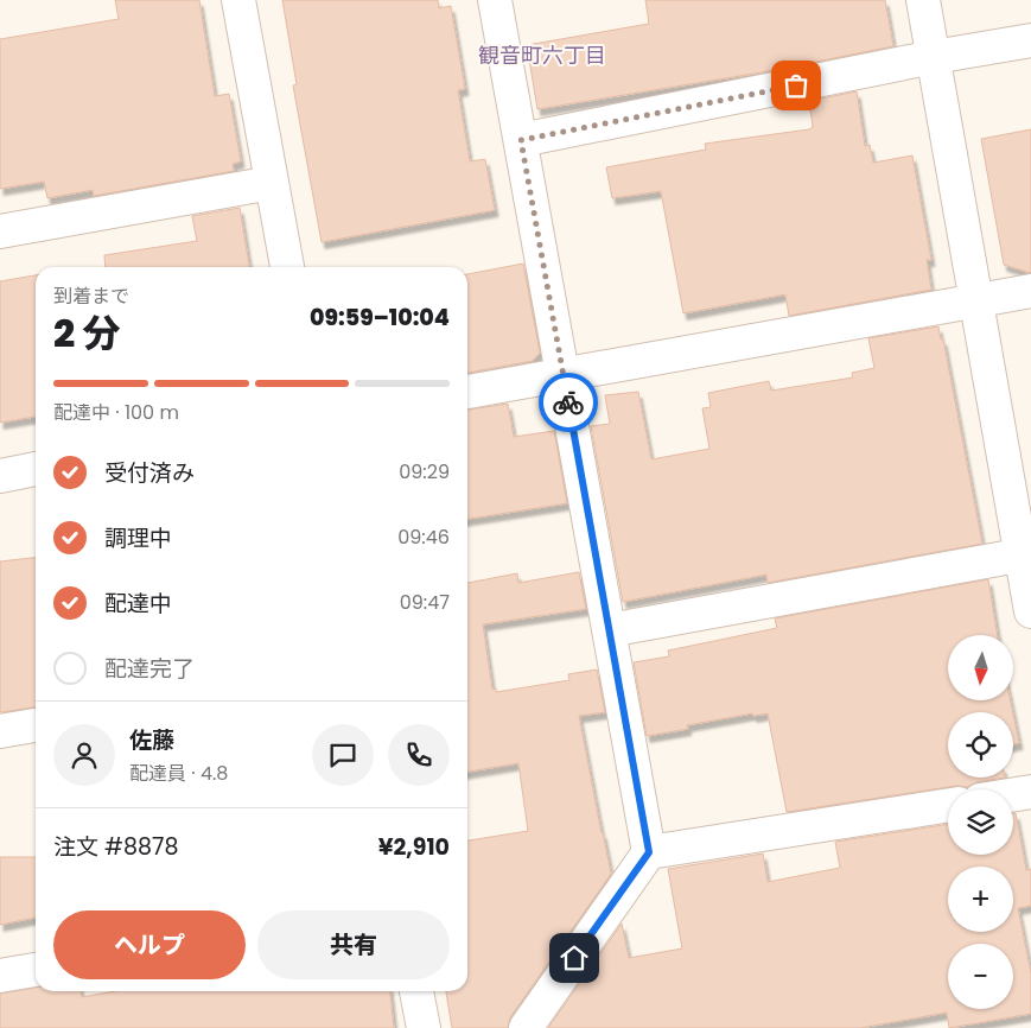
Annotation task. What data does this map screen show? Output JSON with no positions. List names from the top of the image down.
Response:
{
  "districts": ["観音町六丁目"],
  "north": "bottom",
  "page": {
    "heading": ["2 分", "到着まで", "09:59–10:04"],
    "panel": [
      "佐藤",
      "配達員 · 4.8",
      "注文 #8878",
      "¥2,910"
    ],
    "bar": "配達中 · 100 m",
    "list": [
      ["受付済み", "09:29"],
      ["調理中", "09:46"],
      ["配達中", "09:47"],
      "配達完了"
    ],
    "map_buttons": ["+", "−"],
    "buttons": ["ヘルプ", "共有"]
  }
}
